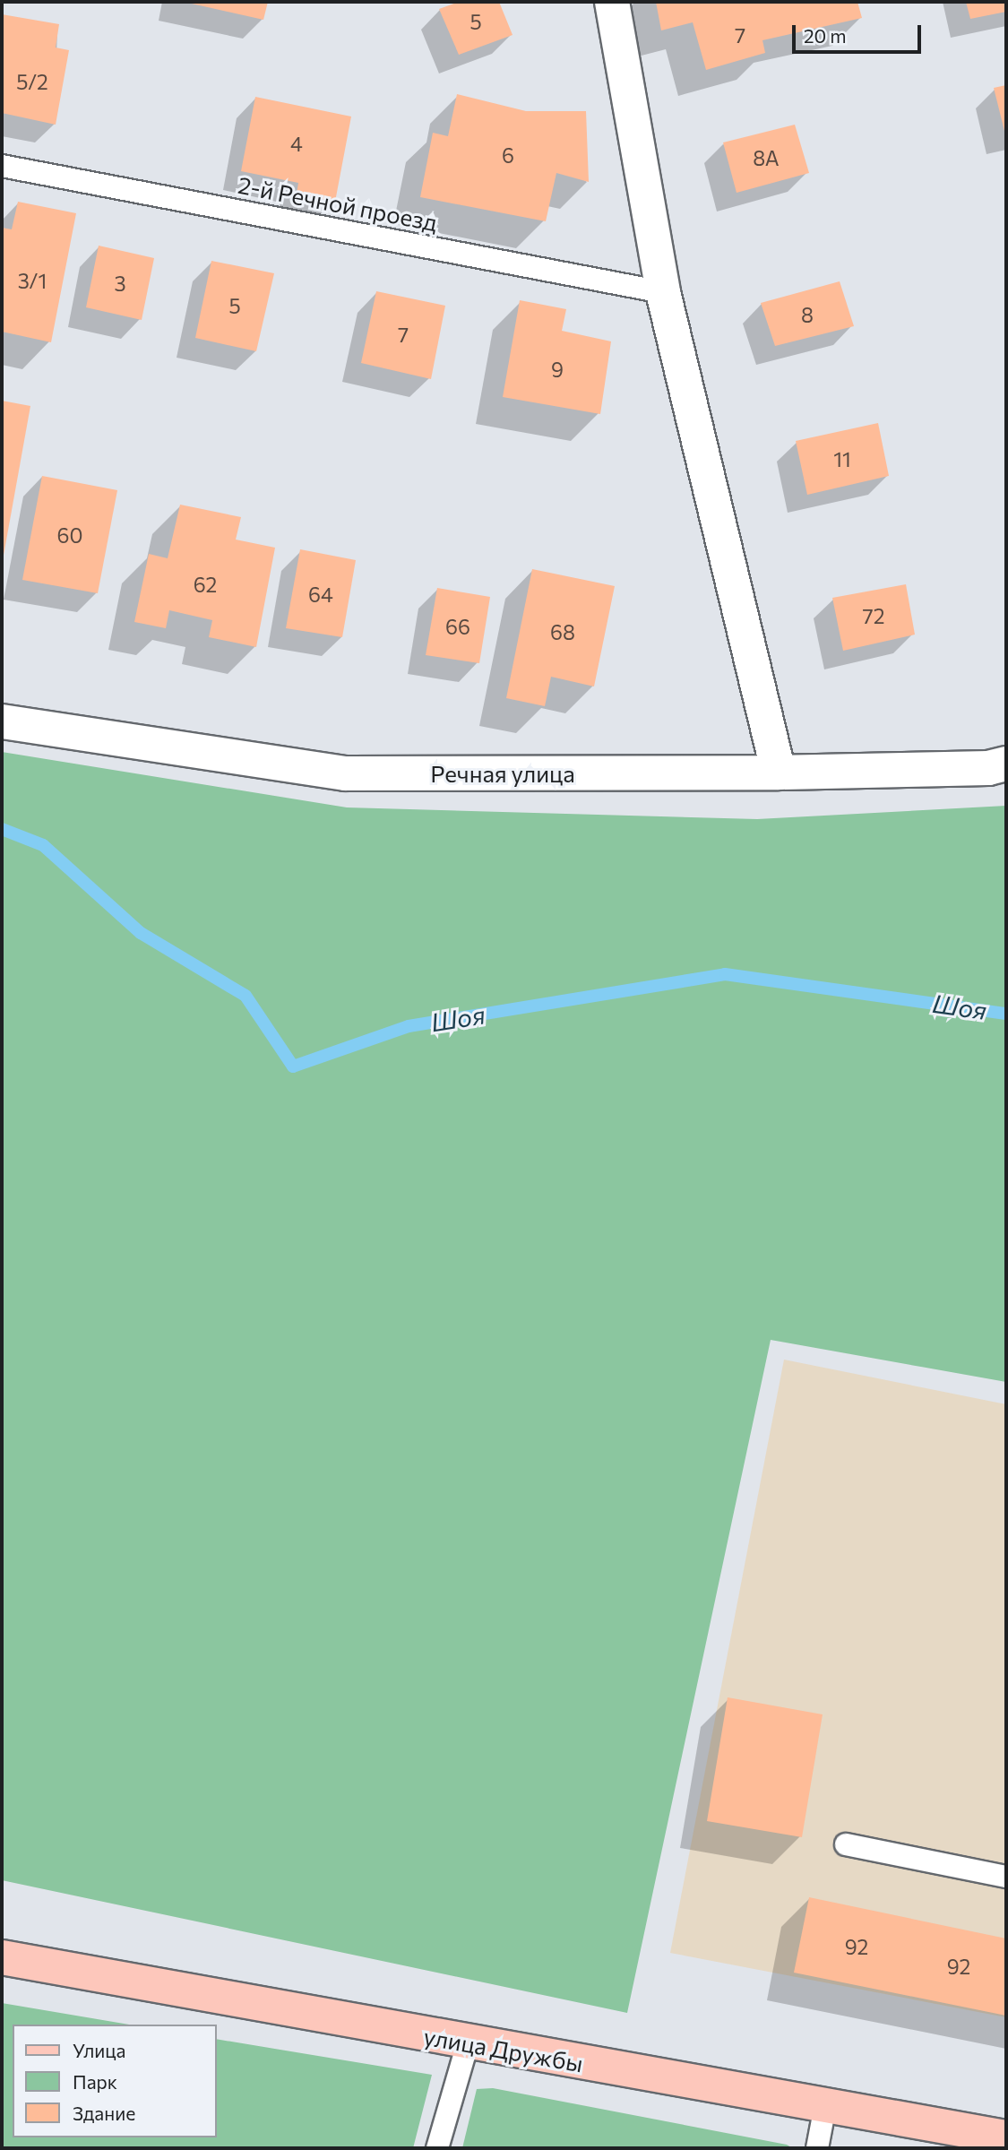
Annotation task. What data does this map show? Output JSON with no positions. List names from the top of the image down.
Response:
{
  "streets": {
    "main road": ["улица Дружбы"],
    "street": ["Речная улица"],
    "lane": ["2-й Речной проезд"]
  },
  "water": ["Шоя"],
  "house_numbers": [
    "5",
    "7",
    "5/2",
    "4",
    "6",
    "8А",
    "3/1",
    "3",
    "5",
    "8",
    "7",
    "9",
    "11",
    "60",
    "62",
    "64",
    "72",
    "66",
    "68",
    "92",
    "92"
  ],
  "legend": ["Улица", "Парк", "Здание"],
  "scale_bar": "20 m"
}
